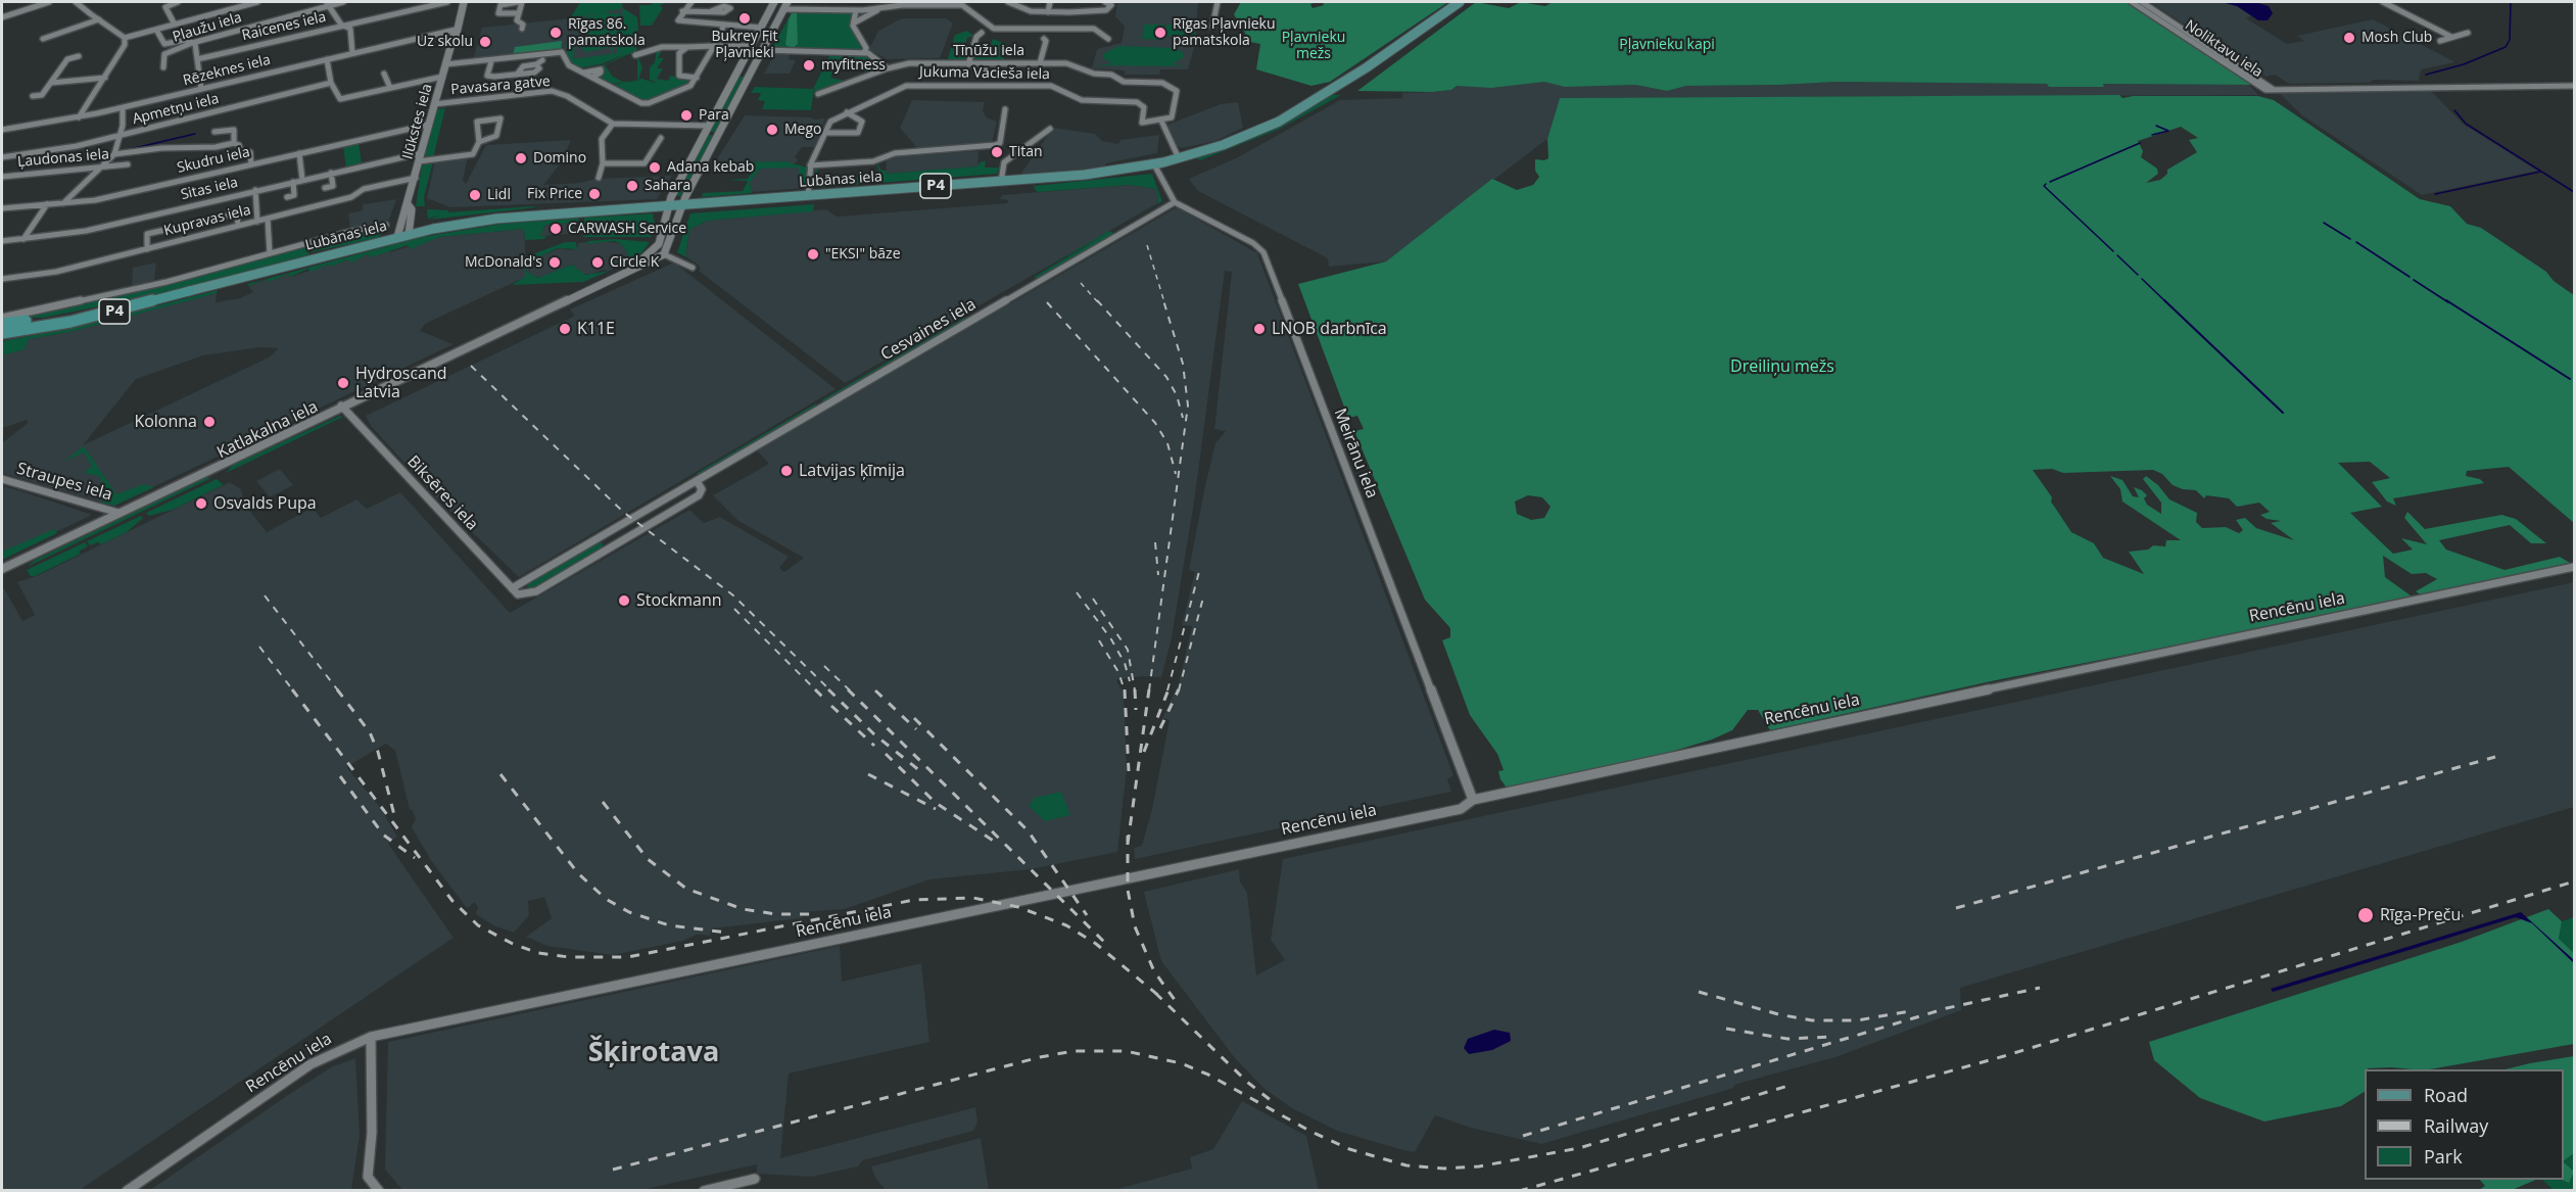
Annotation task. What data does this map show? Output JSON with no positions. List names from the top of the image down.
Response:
{
  "streets": {
    "highway": ["Lubānas iela", "P4"],
    "street": [
      "Raicenes iela",
      "Plaužu iela",
      "Noliktavu iela",
      "Tīnūžu iela",
      "Rēzeknes iela",
      "Jukuma Vācieša iela",
      "Pavasara gatve",
      "Apmetņu iela",
      "Ilūkstes iela",
      "Ļaudonas iela",
      "Skudru iela",
      "Sitas iela",
      "Kupravas iela",
      "Cesvaines iela",
      "Katlakalna iela",
      "Meirānu iela",
      "Straupes iela",
      "Biksēres iela",
      "Rencēnu iela"
    ]
  },
  "crossings": [
    ["Rēzeknes iela", "Ilūkstes iela"],
    ["Jukuma Vācieša iela", "Lubānas iela"],
    ["Pavasara gatve", "Ilūkstes iela"],
    ["Pavasara gatve", "Katlakalna iela"],
    ["Ilūkstes iela", "Skudru iela"],
    ["Ilūkstes iela", "Lubānas iela"],
    ["Ilūkstes iela", "Sitas iela"],
    ["Ilūkstes iela", "Kupravas iela"],
    ["Lubānas iela", "Katlakalna iela"],
    ["Cesvaines iela", "Meirānu iela"],
    ["Cesvaines iela", "Biksēres iela"],
    ["Katlakalna iela", "Straupes iela"],
    ["Katlakalna iela", "Biksēres iela"],
    ["Meirānu iela", "Rencēnu iela"]
  ],
  "districts": ["Šķirotava"],
  "parks": ["Pļavnieku mežs", "Pļavnieku kapi", "Dreiliņu mežs"],
  "places": [
    "Bukrey Fit Pļavnieki",
    "Rīgas 86. pamatskola",
    "Rīgas Pļavnieku pamatskola",
    "Mosh Club",
    "Uz skolu",
    "myfitness",
    "Para",
    "Mego",
    "Titan",
    "Domino",
    "Adana kebab",
    "Sahara",
    "Fix Price",
    "Lidl",
    "CARWASH Service",
    "\"EKSI\" bāze",
    "McDonald's",
    "Circle K",
    "K11E",
    "LNOB darbnīca",
    "Hydroscand Latvia",
    "Kolonna",
    "Latvijas ķīmija",
    "Osvalds Pupa",
    "Stockmann",
    "Rīga-Preču"
  ],
  "legend": ["Road", "Railway", "Park"]
}
